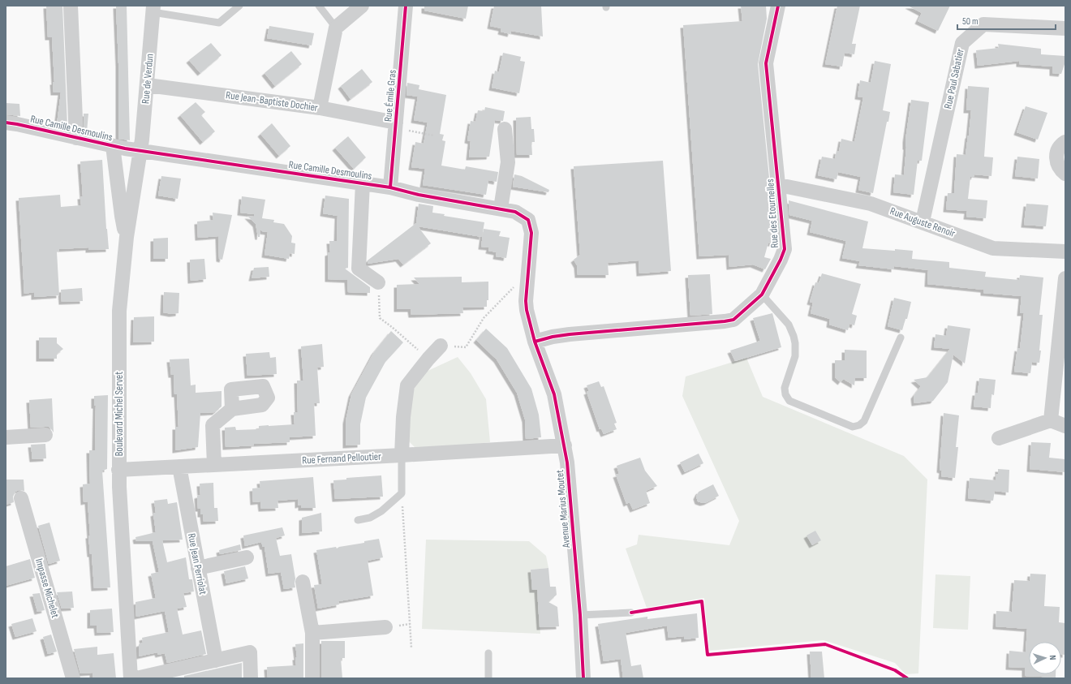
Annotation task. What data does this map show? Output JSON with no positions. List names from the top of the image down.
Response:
{
  "streets": {
    "street": [
      "Rue de Verdun",
      "Rue Paul Sabatier",
      "Rue Émile Gras",
      "Rue Jean-Baptiste Dochier",
      "Rue Camille Desmoulins",
      "Rue des Etournelles",
      "Rue Auguste Renoir",
      "Boulevard Michel Servet",
      "Rue Fernand Pelloutier",
      "Avenue Marius Moutet",
      "Rue Jean Perriolat",
      "Impasse Michelet"
    ]
  },
  "crossings": [
    ["Rue de Verdun", "Rue Jean-Baptiste Dochier"],
    ["Rue de Verdun", "Rue Camille Desmoulins"],
    ["Rue de Verdun", "Boulevard Michel Servet"],
    ["Rue Paul Sabatier", "Rue Auguste Renoir"],
    ["Rue Émile Gras", "Rue Jean-Baptiste Dochier"],
    ["Rue Émile Gras", "Rue Camille Desmoulins"],
    ["Rue Camille Desmoulins", "Rue des Etournelles"],
    ["Rue Camille Desmoulins", "Boulevard Michel Servet"],
    ["Rue Camille Desmoulins", "Avenue Marius Moutet"],
    ["Rue des Etournelles", "Rue Auguste Renoir"],
    ["Rue des Etournelles", "Avenue Marius Moutet"],
    ["Boulevard Michel Servet", "Rue Fernand Pelloutier"],
    ["Rue Fernand Pelloutier", "Avenue Marius Moutet"],
    ["Rue Fernand Pelloutier", "Rue Jean Perriolat"]
  ],
  "scale_bar": "50 m",
  "north": "right"
}
